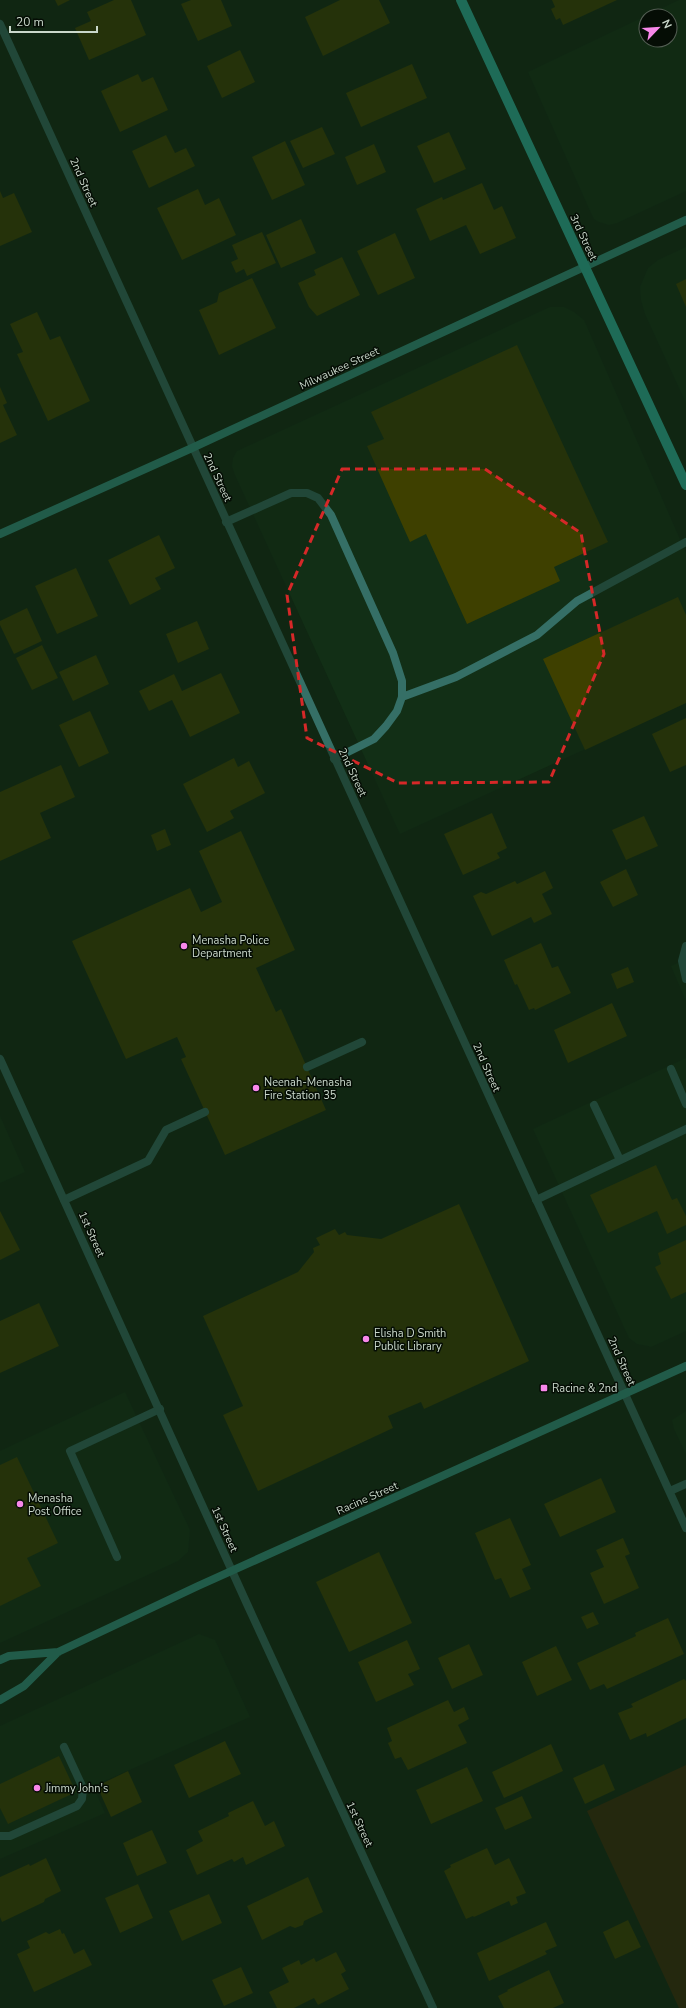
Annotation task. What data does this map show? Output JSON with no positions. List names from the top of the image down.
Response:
{
  "streets": {
    "main road": ["3rd Street", "Milwaukee Street", "Racine Street"],
    "street": ["2nd Street", "1st Street"]
  },
  "crossings": [
    ["2nd Street", "Milwaukee Street"],
    ["2nd Street", "Racine Street"],
    ["3rd Street", "Milwaukee Street"],
    ["1st Street", "Racine Street"]
  ],
  "places": {
    "other": [
      "Menasha Police Department",
      "Neenah-Menasha Fire Station 35",
      "Elisha D Smith Public Library",
      "Menasha Post Office",
      "Jimmy John's"
    ],
    "transit": ["Racine & 2nd"]
  },
  "scale_bar": "20 m",
  "north": "top right"
}
